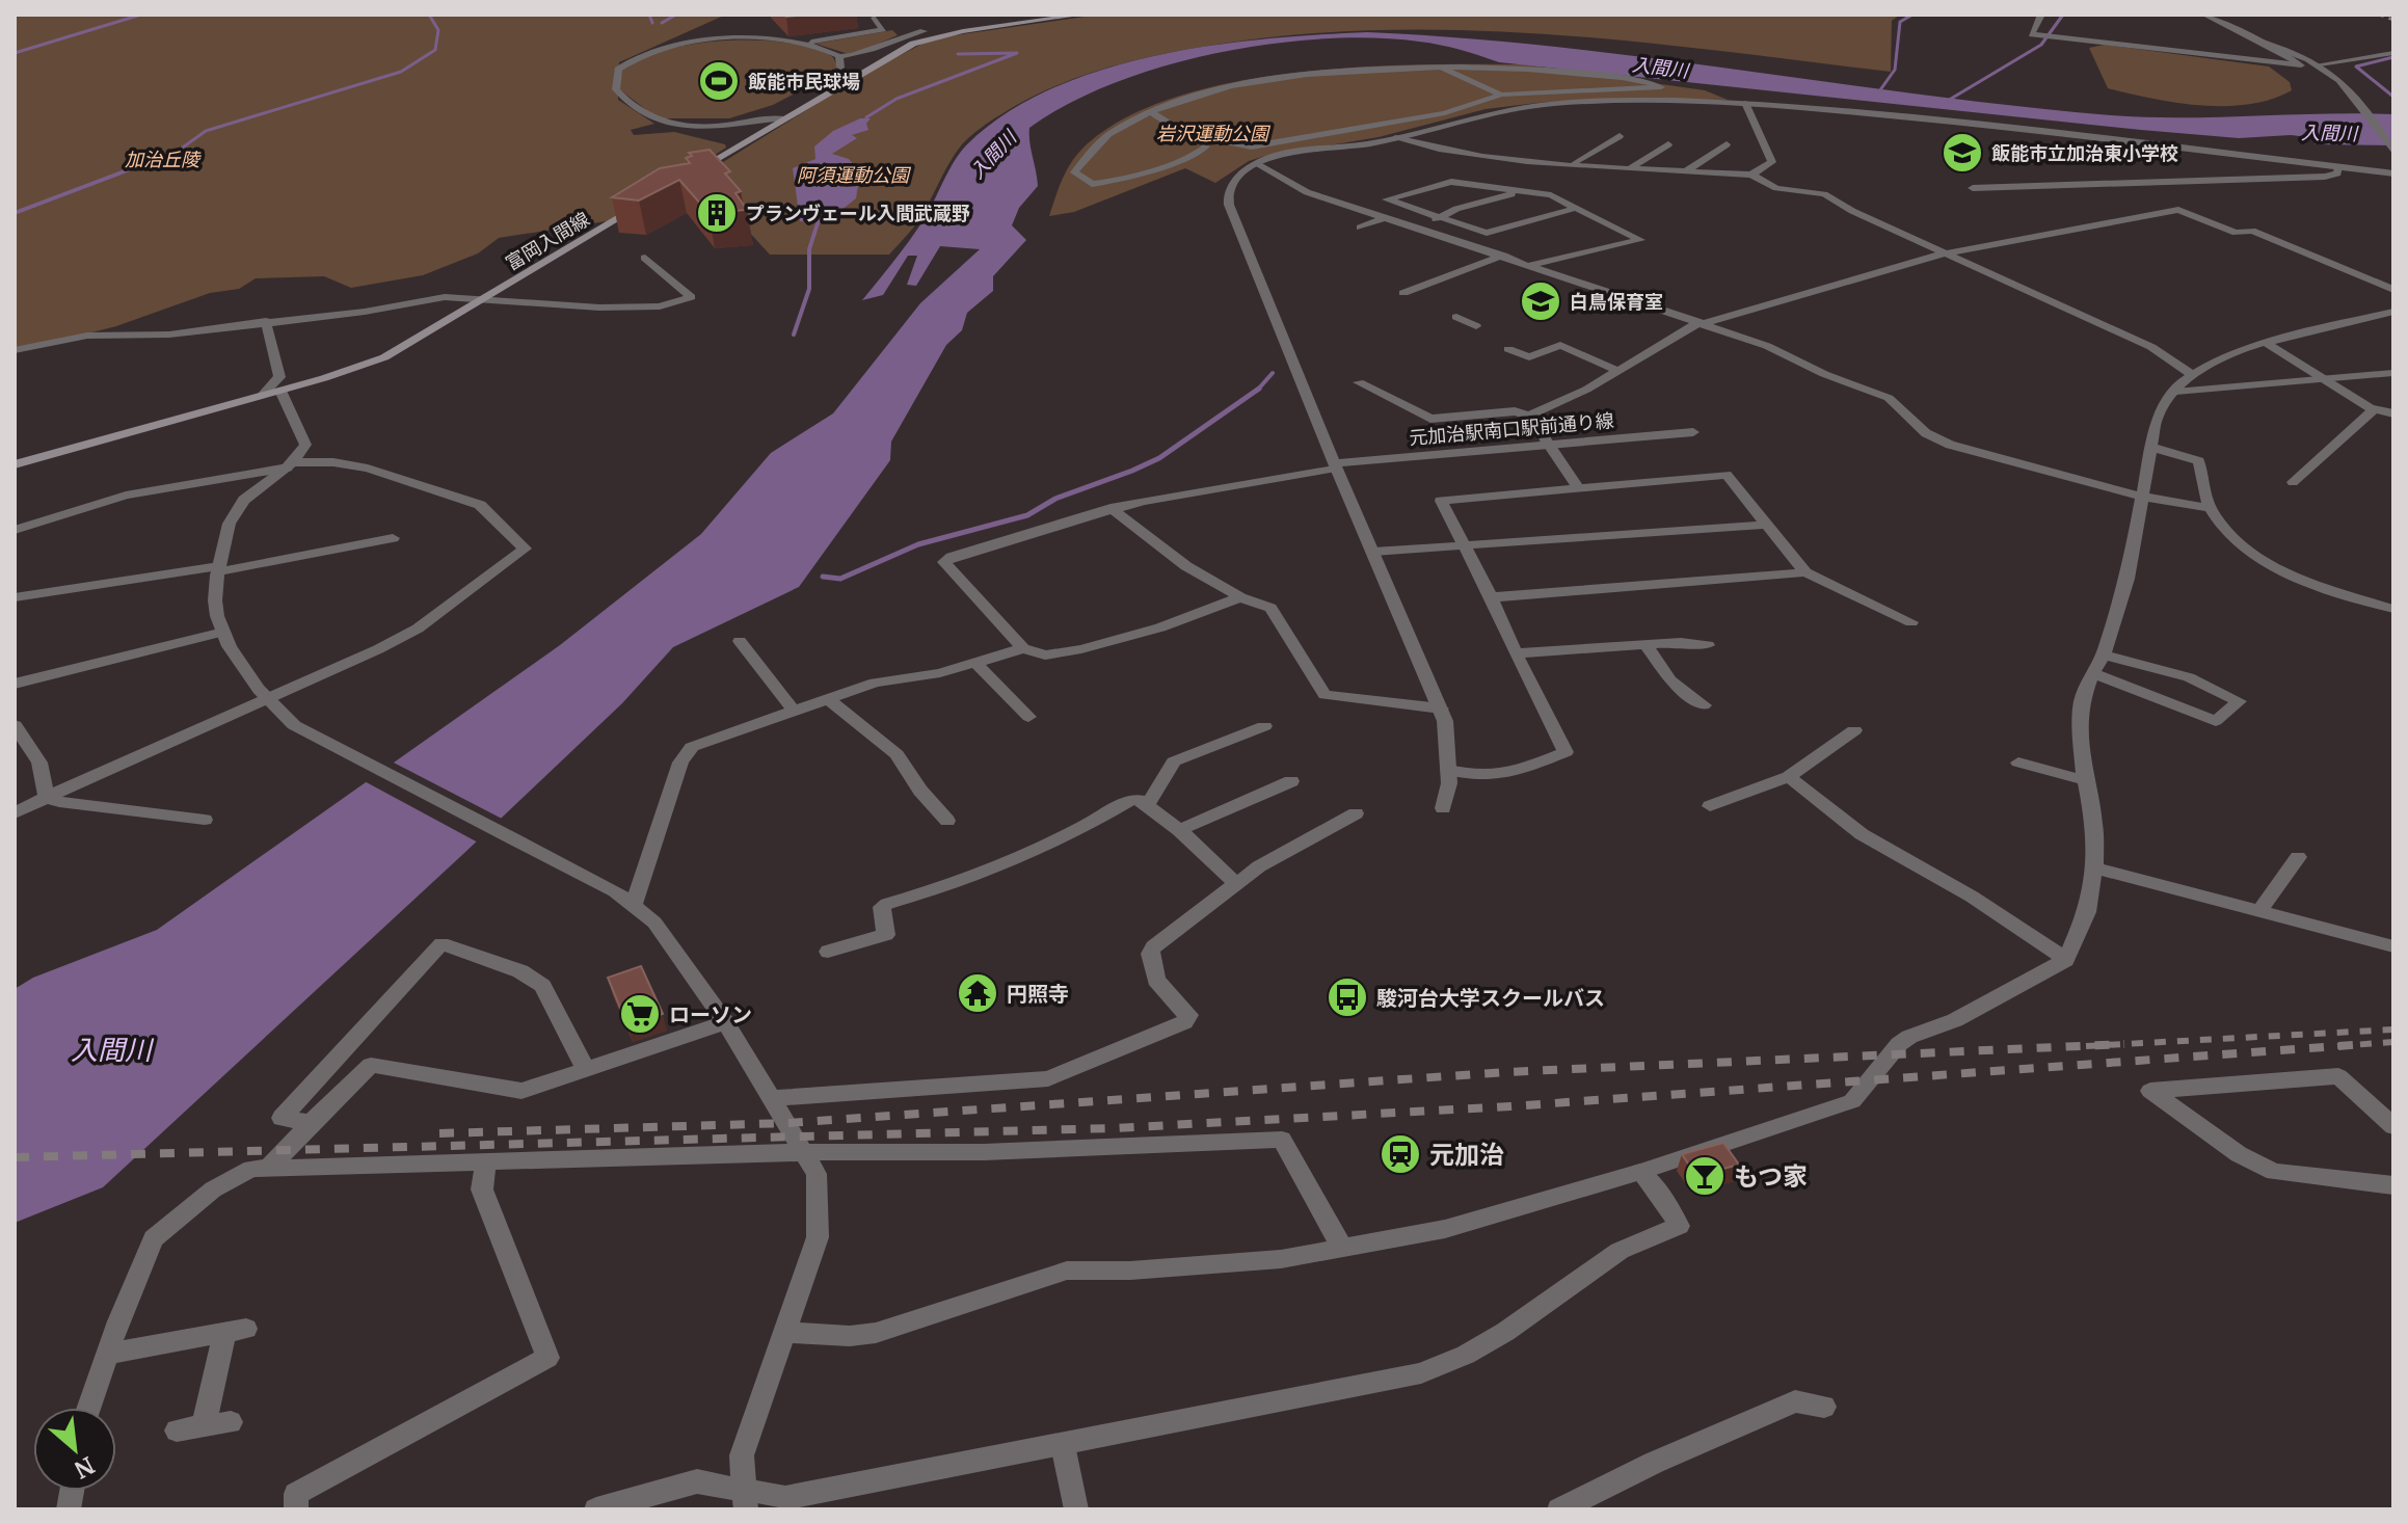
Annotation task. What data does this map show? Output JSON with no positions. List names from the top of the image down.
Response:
{
  "streets": {
    "main road": ["富岡入間線"],
    "street": ["元加治駅南口駅前通り線"]
  },
  "water": ["入間川"],
  "parks": ["岩沢運動公園", "加治丘陵", "阿須運動公園"],
  "places": {
    "sports": ["飯能市民球場"],
    "school or university": ["飯能市立加治東小学校", "白鳥保育室"],
    "building": ["プランヴェール入間武蔵野"],
    "temple": ["円照寺"],
    "bus stop": ["駿河台大学スクールバス"],
    "supermarket": ["ローソン"],
    "station": ["元加治"],
    "bar": ["もつ家"]
  },
  "north": "bottom right"
}
